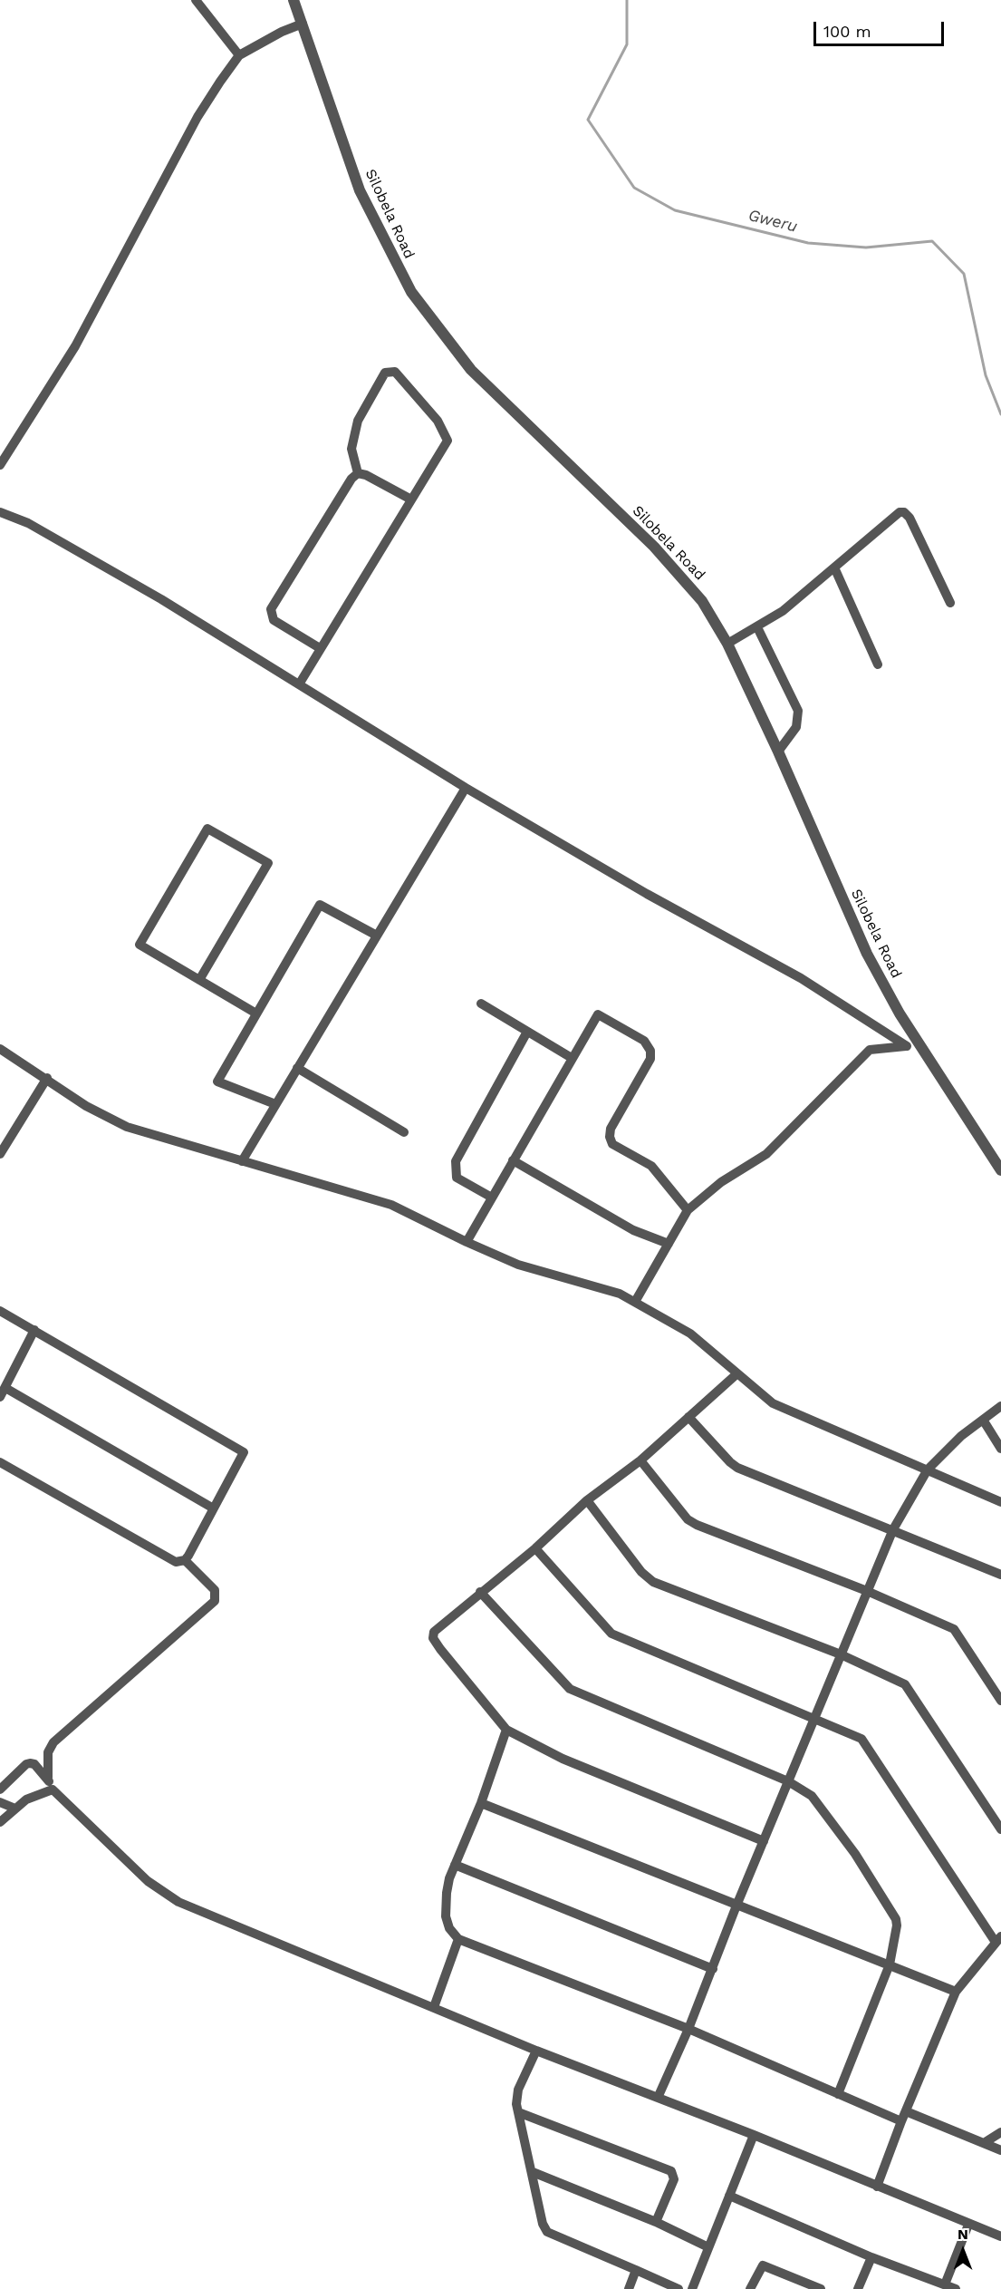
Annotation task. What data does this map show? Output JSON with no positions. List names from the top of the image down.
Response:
{
  "streets": {
    "street": ["Silobela Road"]
  },
  "water": ["Gweru"],
  "scale_bar": "100 m",
  "north": "top"
}
